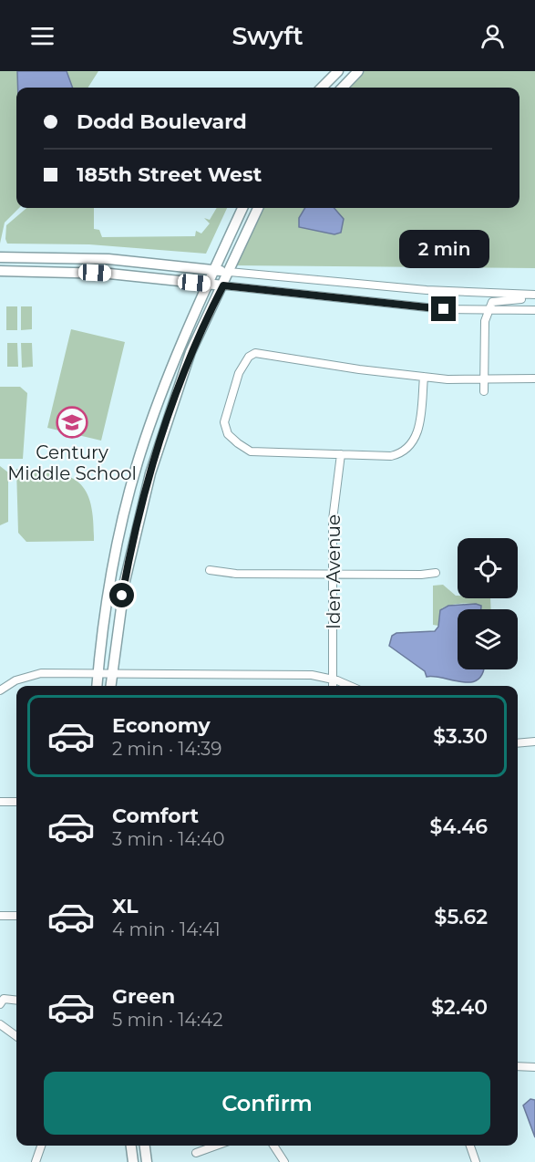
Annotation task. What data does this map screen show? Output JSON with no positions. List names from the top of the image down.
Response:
{
  "streets": {
    "street": ["Iden Avenue"]
  },
  "places": {
    "school or university": ["Century Middle School"]
  },
  "page": {
    "header": "Swyft",
    "banner": ["Dodd Boulevard", "185th Street West"],
    "bubble": "2 min",
    "list": [
      {
        "name": "Economy",
        "note": "2 min · 14:39",
        "value": "$3.30"
      },
      {
        "name": "Comfort",
        "note": "3 min · 14:40",
        "value": "$4.46"
      },
      {
        "name": "XL",
        "note": "4 min · 14:41",
        "value": "$5.62"
      },
      {
        "name": "Green",
        "note": "5 min · 14:42",
        "value": "$2.40"
      }
    ],
    "buttons": "Confirm"
  }
}
